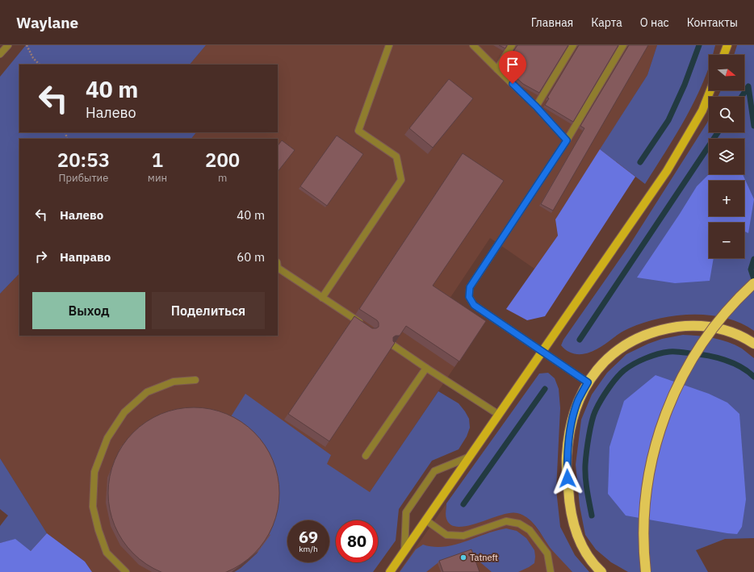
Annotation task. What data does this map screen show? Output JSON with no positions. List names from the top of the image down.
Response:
{
  "places": ["Tatneft"],
  "north": "right",
  "page": {
    "header": "Waylane",
    "nav": [
      "Главная",
      "Карта",
      "О нас",
      "Контакты"
    ],
    "map_buttons": ["+", "−"],
    "turn": ["40 m", "Налево"],
    "eta": [
      "20:53",
      "Прибытие",
      "1",
      "мин",
      "200",
      "m"
    ],
    "list": [
      {
        "name": "Налево",
        "value": "40 m"
      },
      {
        "name": "Направо",
        "value": "60 m"
      }
    ],
    "buttons": ["Выход", "Поделиться"],
    "speed": "69 km/h",
    "limit": "80"
  }
}
